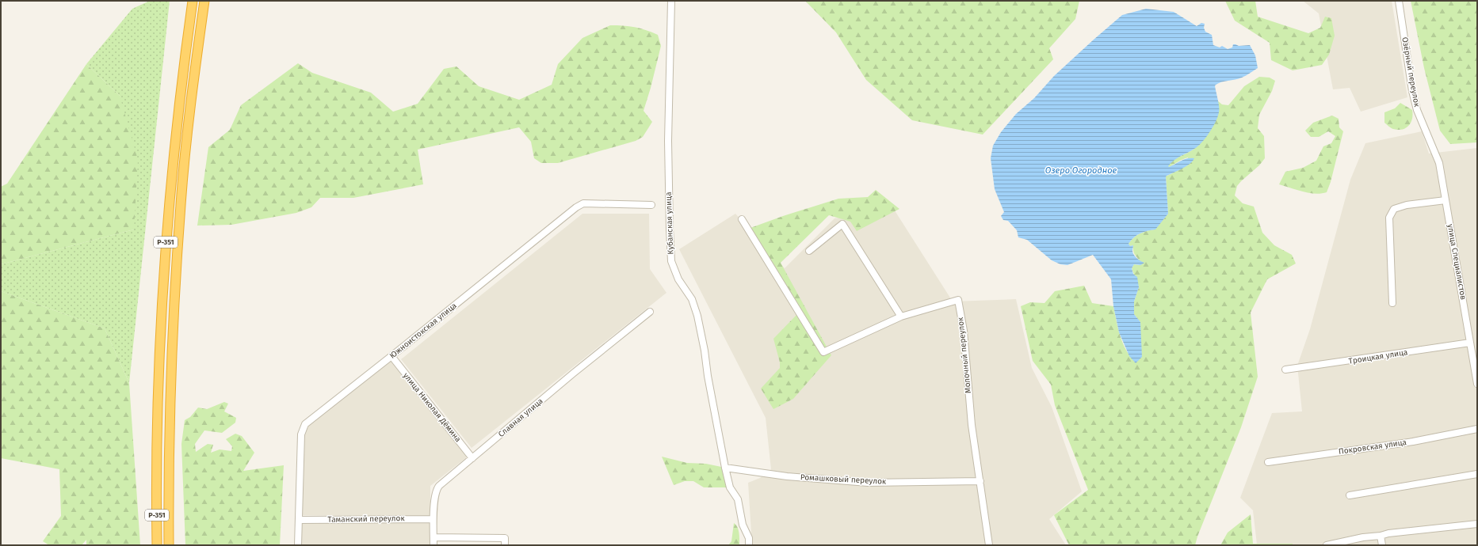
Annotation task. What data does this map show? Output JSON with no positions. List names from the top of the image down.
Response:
{
  "streets": {
    "highway": ["Р-351"],
    "street": [
      "Озёрный переулок",
      "Кубанская улица",
      "улица Специалистов",
      "Южноистокская улица",
      "Молочный переулок",
      "Троицкая улица",
      "улица Николая Дёмина",
      "Славная улица",
      "Покровская улица",
      "Ромашковый переулок",
      "Таманский переулок"
    ]
  },
  "crossings": [
    ["Озёрный переулок", "улица Специалистов"],
    ["Кубанская улица", "Ромашковый переулок"],
    ["улица Специалистов", "Троицкая улица"],
    ["Южноистокская улица", "улица Николая Дёмина"],
    ["Южноистокская улица", "Таманский переулок"],
    ["Молочный переулок", "Ромашковый переулок"],
    ["улица Николая Дёмина", "Славная улица"],
    ["Славная улица", "Таманский переулок"]
  ],
  "water": ["Озеро Огородное"]
}
